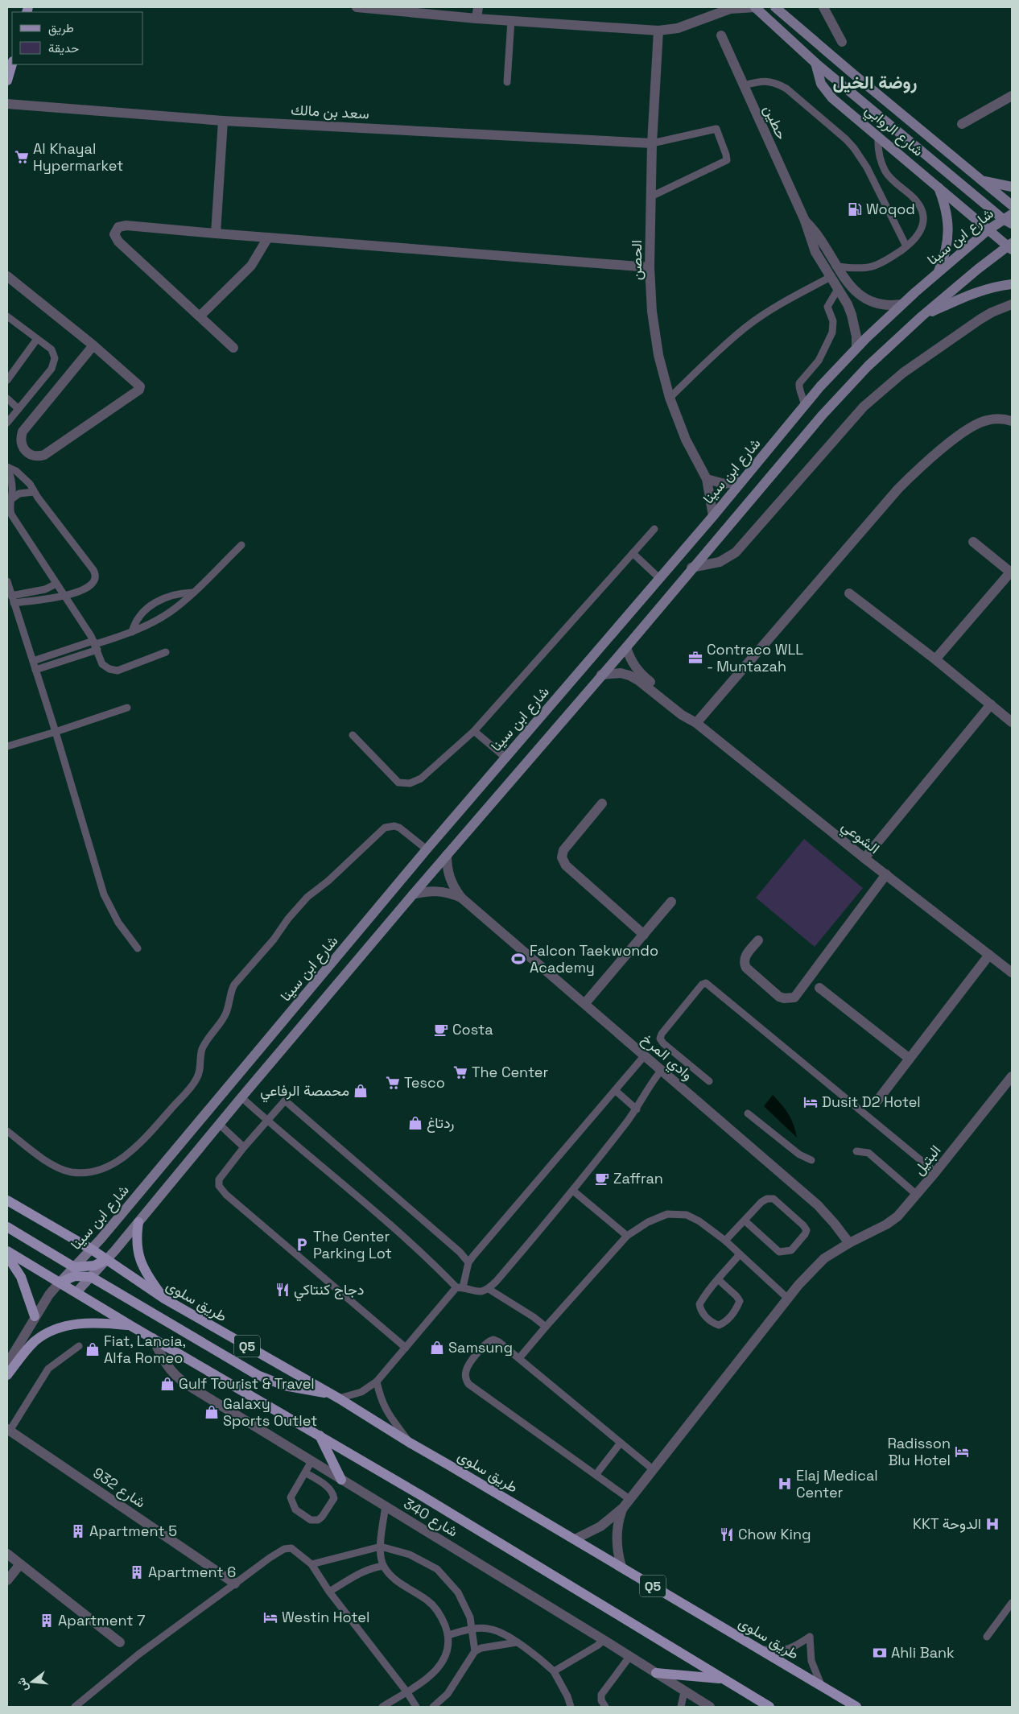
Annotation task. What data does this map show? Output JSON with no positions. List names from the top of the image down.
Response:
{
  "streets": {
    "main road": ["طريق سلوى", "Q5"],
    "street": [
      "سعد بن مالك",
      "حطين",
      "شارع الروابي",
      "شارع ابن سينا",
      "الحصن",
      "الشوعي",
      "وادي المرخ",
      "البتيل",
      "شارع 932",
      "شارع 340"
    ]
  },
  "crossings": [
    ["سعد بن مالك", "الحصن"],
    ["حطين", "شارع ابن سينا"],
    ["شارع الروابي", "شارع ابن سينا"],
    ["شارع ابن سينا", "الحصن"],
    ["شارع ابن سينا", "Q5"],
    ["وادي المرخ", "البتيل"],
    ["طريق سلوى", "Q5"]
  ],
  "districts": ["روضة الخيل"],
  "places": {
    "supermarket": ["Al Khayal Hypermarket", "The Center", "Tesco"],
    "fuel station": ["Woqod"],
    "office": ["Contraco WLL - Muntazah"],
    "sports": ["Falcon Taekwondo Academy"],
    "cafe": ["Costa", "Zaffran"],
    "shop": [
      "محمصة الرفاعي",
      "ردتاغ",
      "Samsung",
      "Fiat, Lancia, Alfa Romeo",
      "Gulf Tourist & Travel",
      "Galaxy Sports Outlet"
    ],
    "hotel": ["Dusit D2 Hotel", "Radisson Blu Hotel", "Westin Hotel"],
    "parking": ["The Center Parking Lot"],
    "restaurant": ["دجاج كنتاكي", "Chow King"],
    "hospital": ["Elaj Medical Center", "KKT الدوحة"],
    "building": ["Apartment 5", "Apartment 6", "Apartment 7"],
    "bank": ["Ahli Bank"]
  },
  "legend": ["طريق", "حديقة"],
  "north": "left"
}
